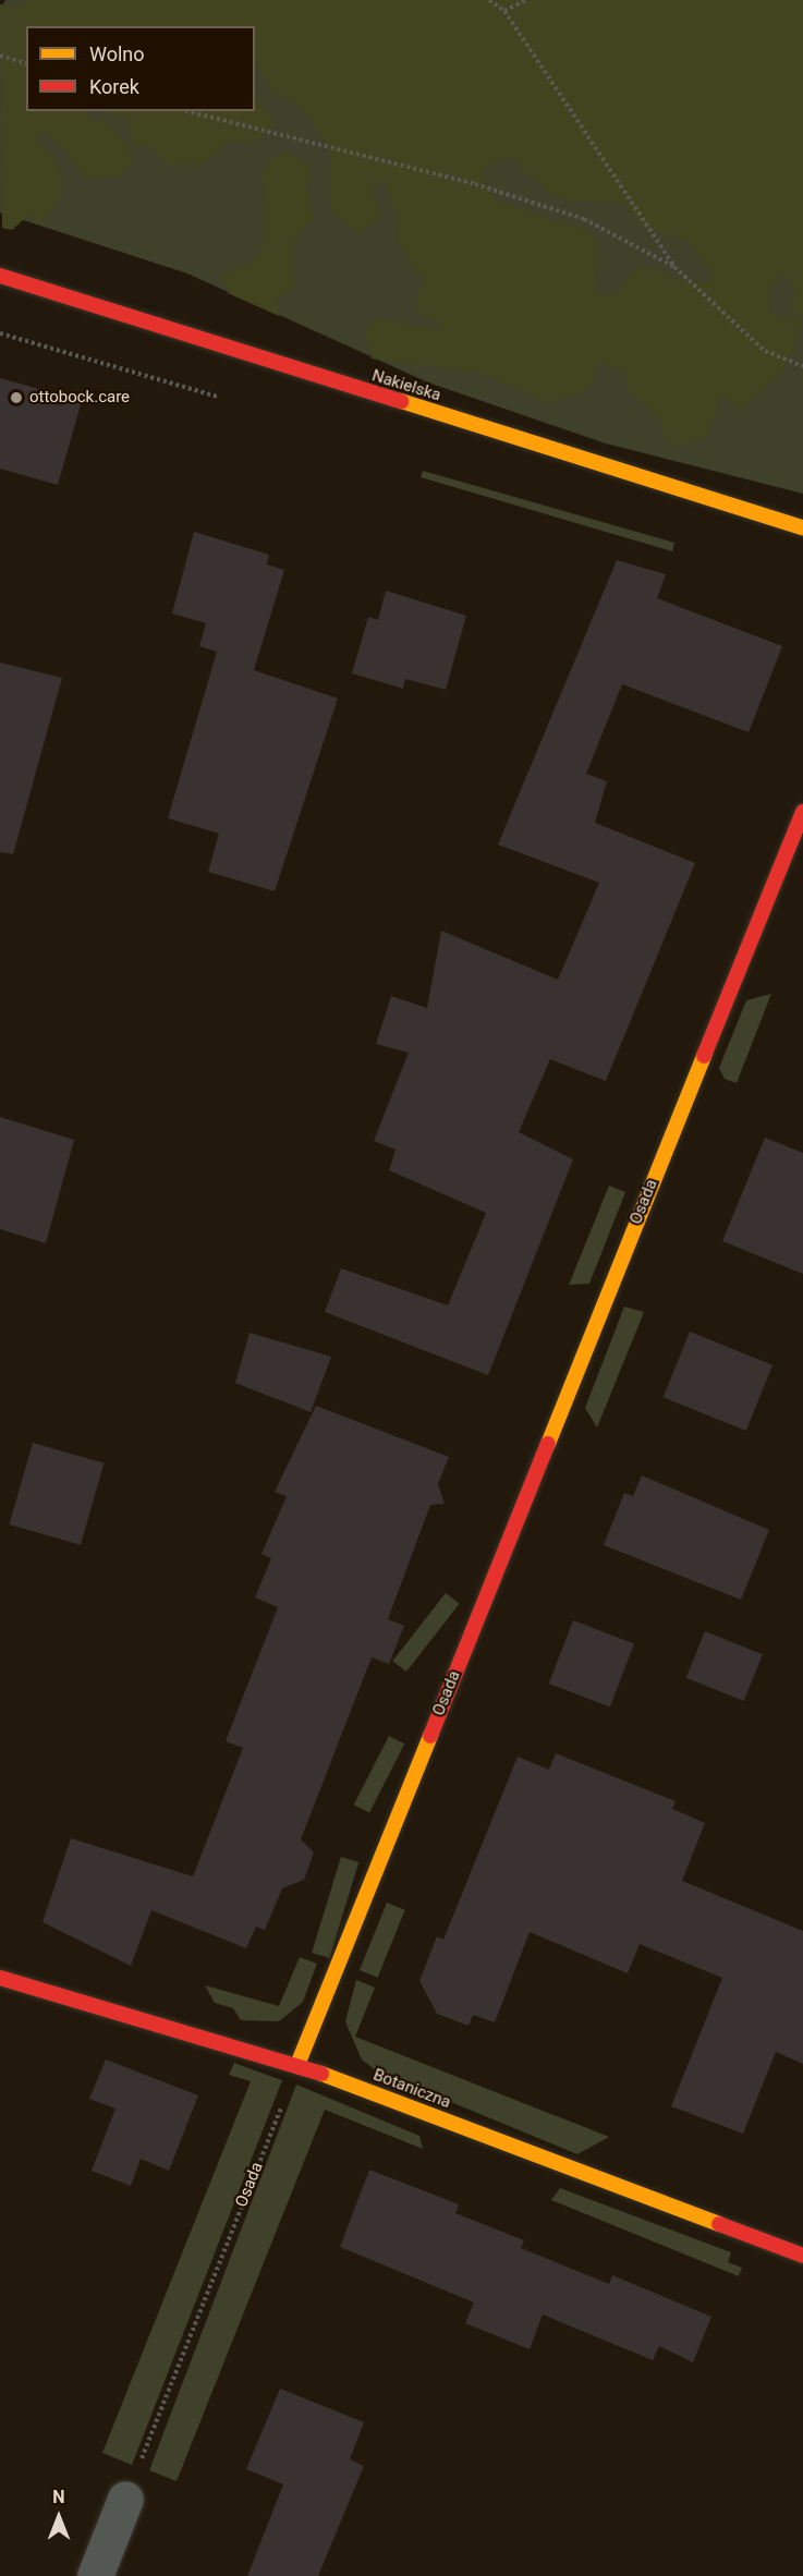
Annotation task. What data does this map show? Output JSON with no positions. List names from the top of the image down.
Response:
{
  "streets": {
    "street": ["Nakielska", "Osada", "Botaniczna"]
  },
  "crossings": [
    ["Osada", "Botaniczna"]
  ],
  "places": ["ottobock.care"],
  "legend": ["Wolno", "Korek"],
  "north": "top"
}
